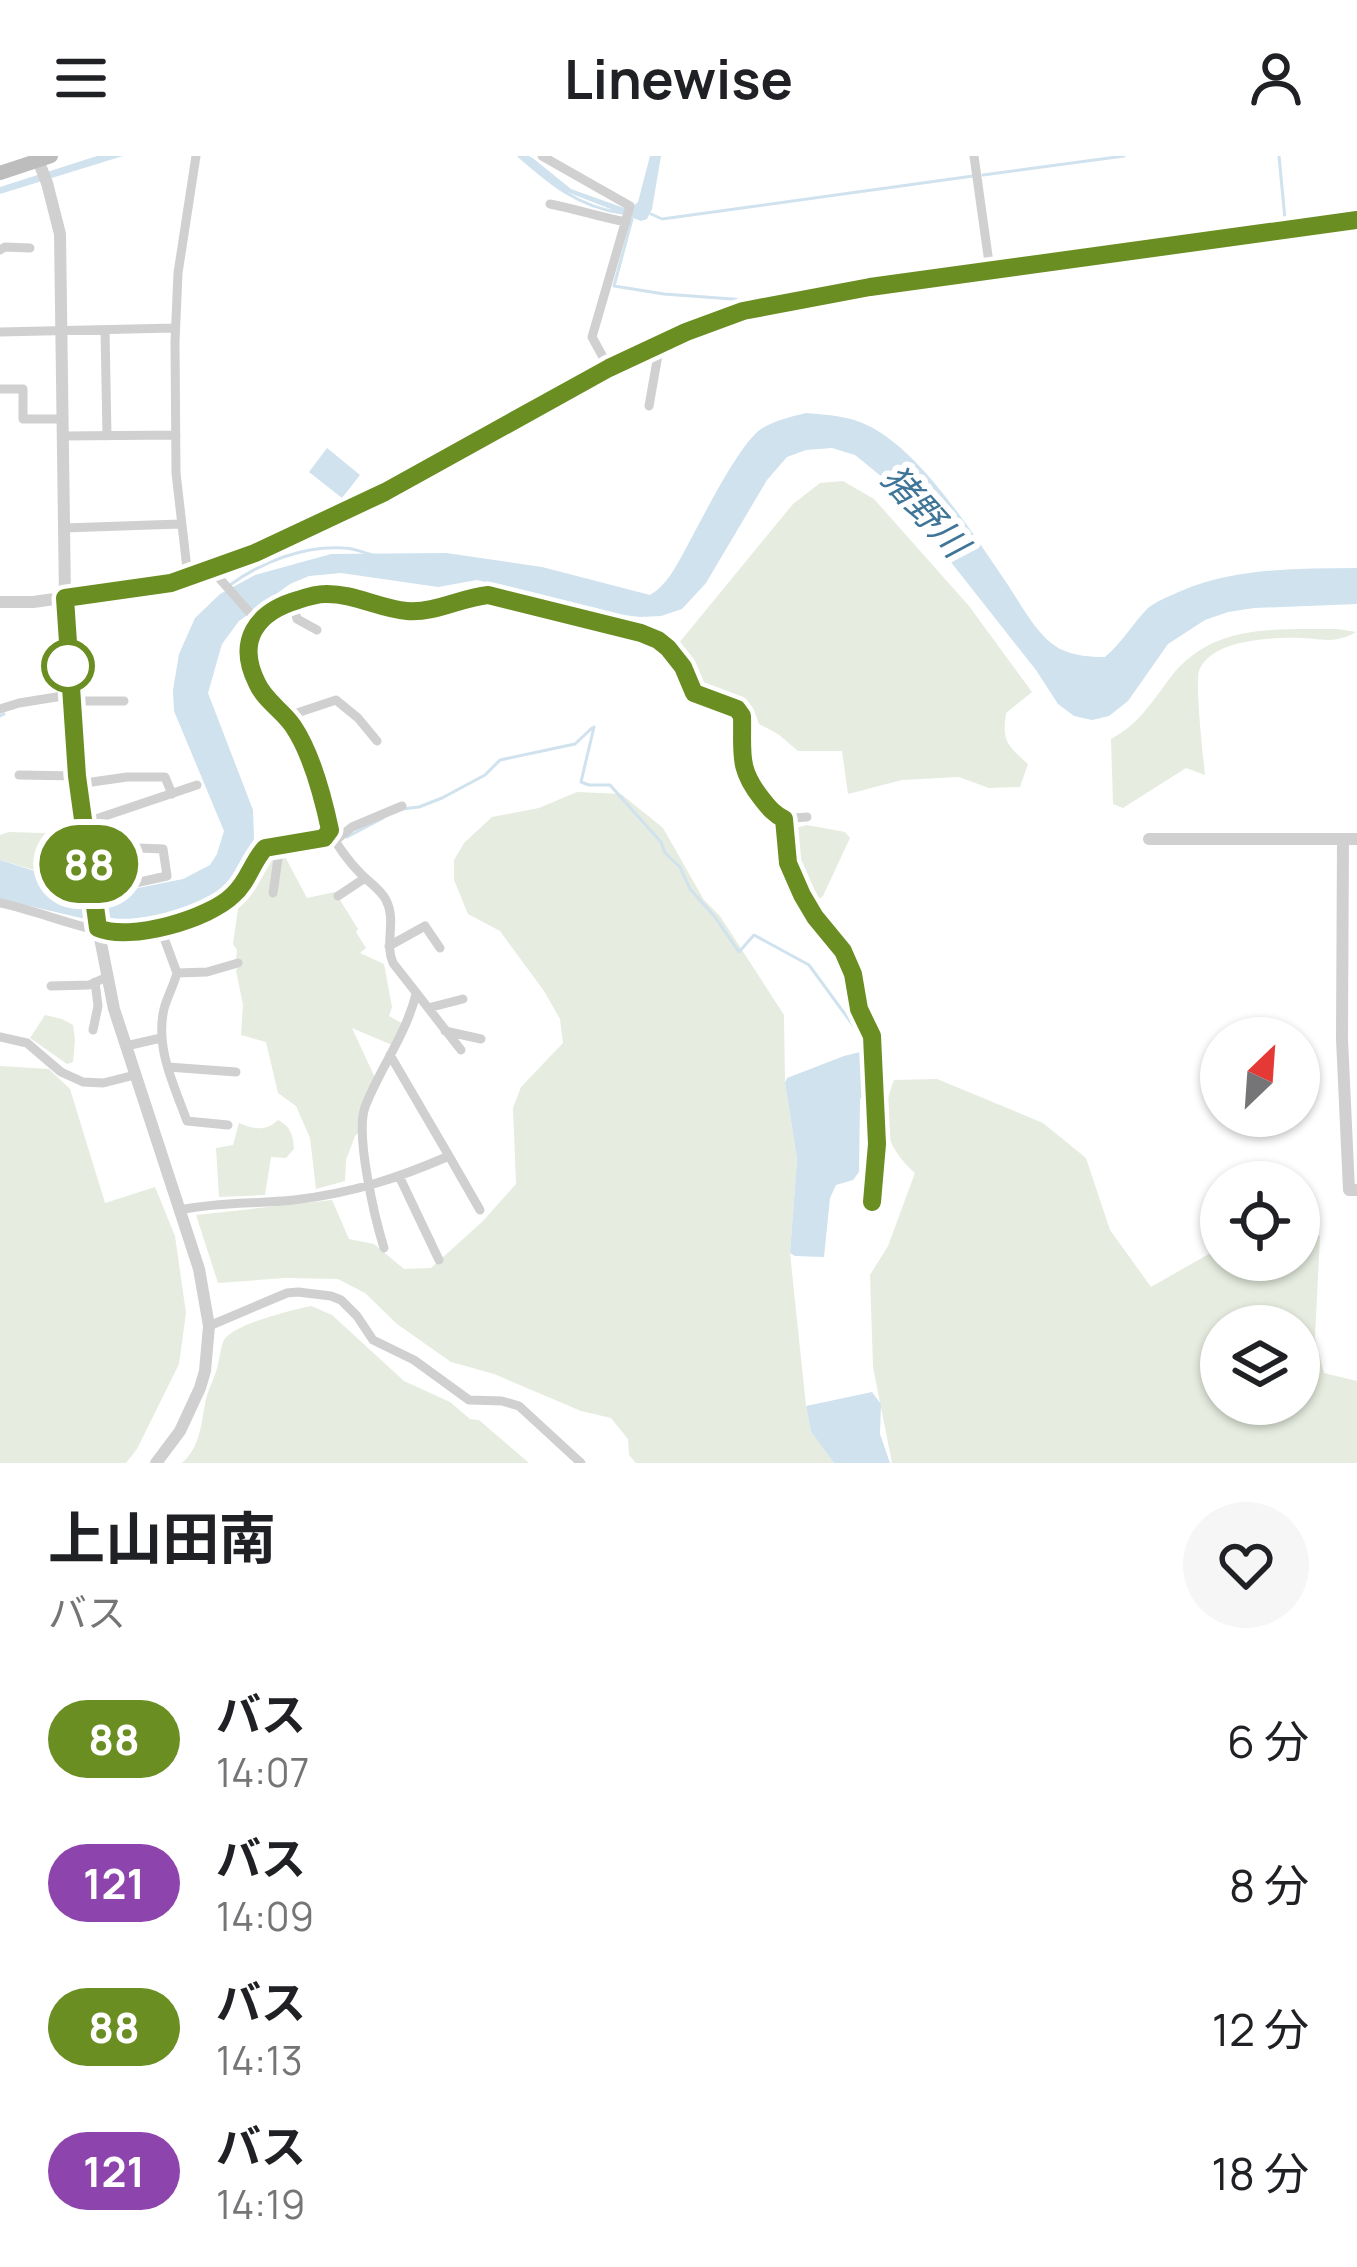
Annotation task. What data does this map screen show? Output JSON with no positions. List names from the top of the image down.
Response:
{
  "water": ["猪野川"],
  "lines": ["bus line 88"],
  "north": "top right",
  "page": {
    "header": "Linewise",
    "on_map": "88",
    "heading": ["上山田南", "バス"],
    "list": [
      {
        "mark": "88",
        "name": "バス",
        "note": "14:07",
        "value": "6 分"
      },
      {
        "mark": "121",
        "name": "バス",
        "note": "14:09",
        "value": "8 分"
      },
      {
        "mark": "88",
        "name": "バス",
        "note": "14:13",
        "value": "12 分"
      },
      {
        "mark": "121",
        "name": "バス",
        "note": "14:19",
        "value": "18 分"
      }
    ]
  }
}
